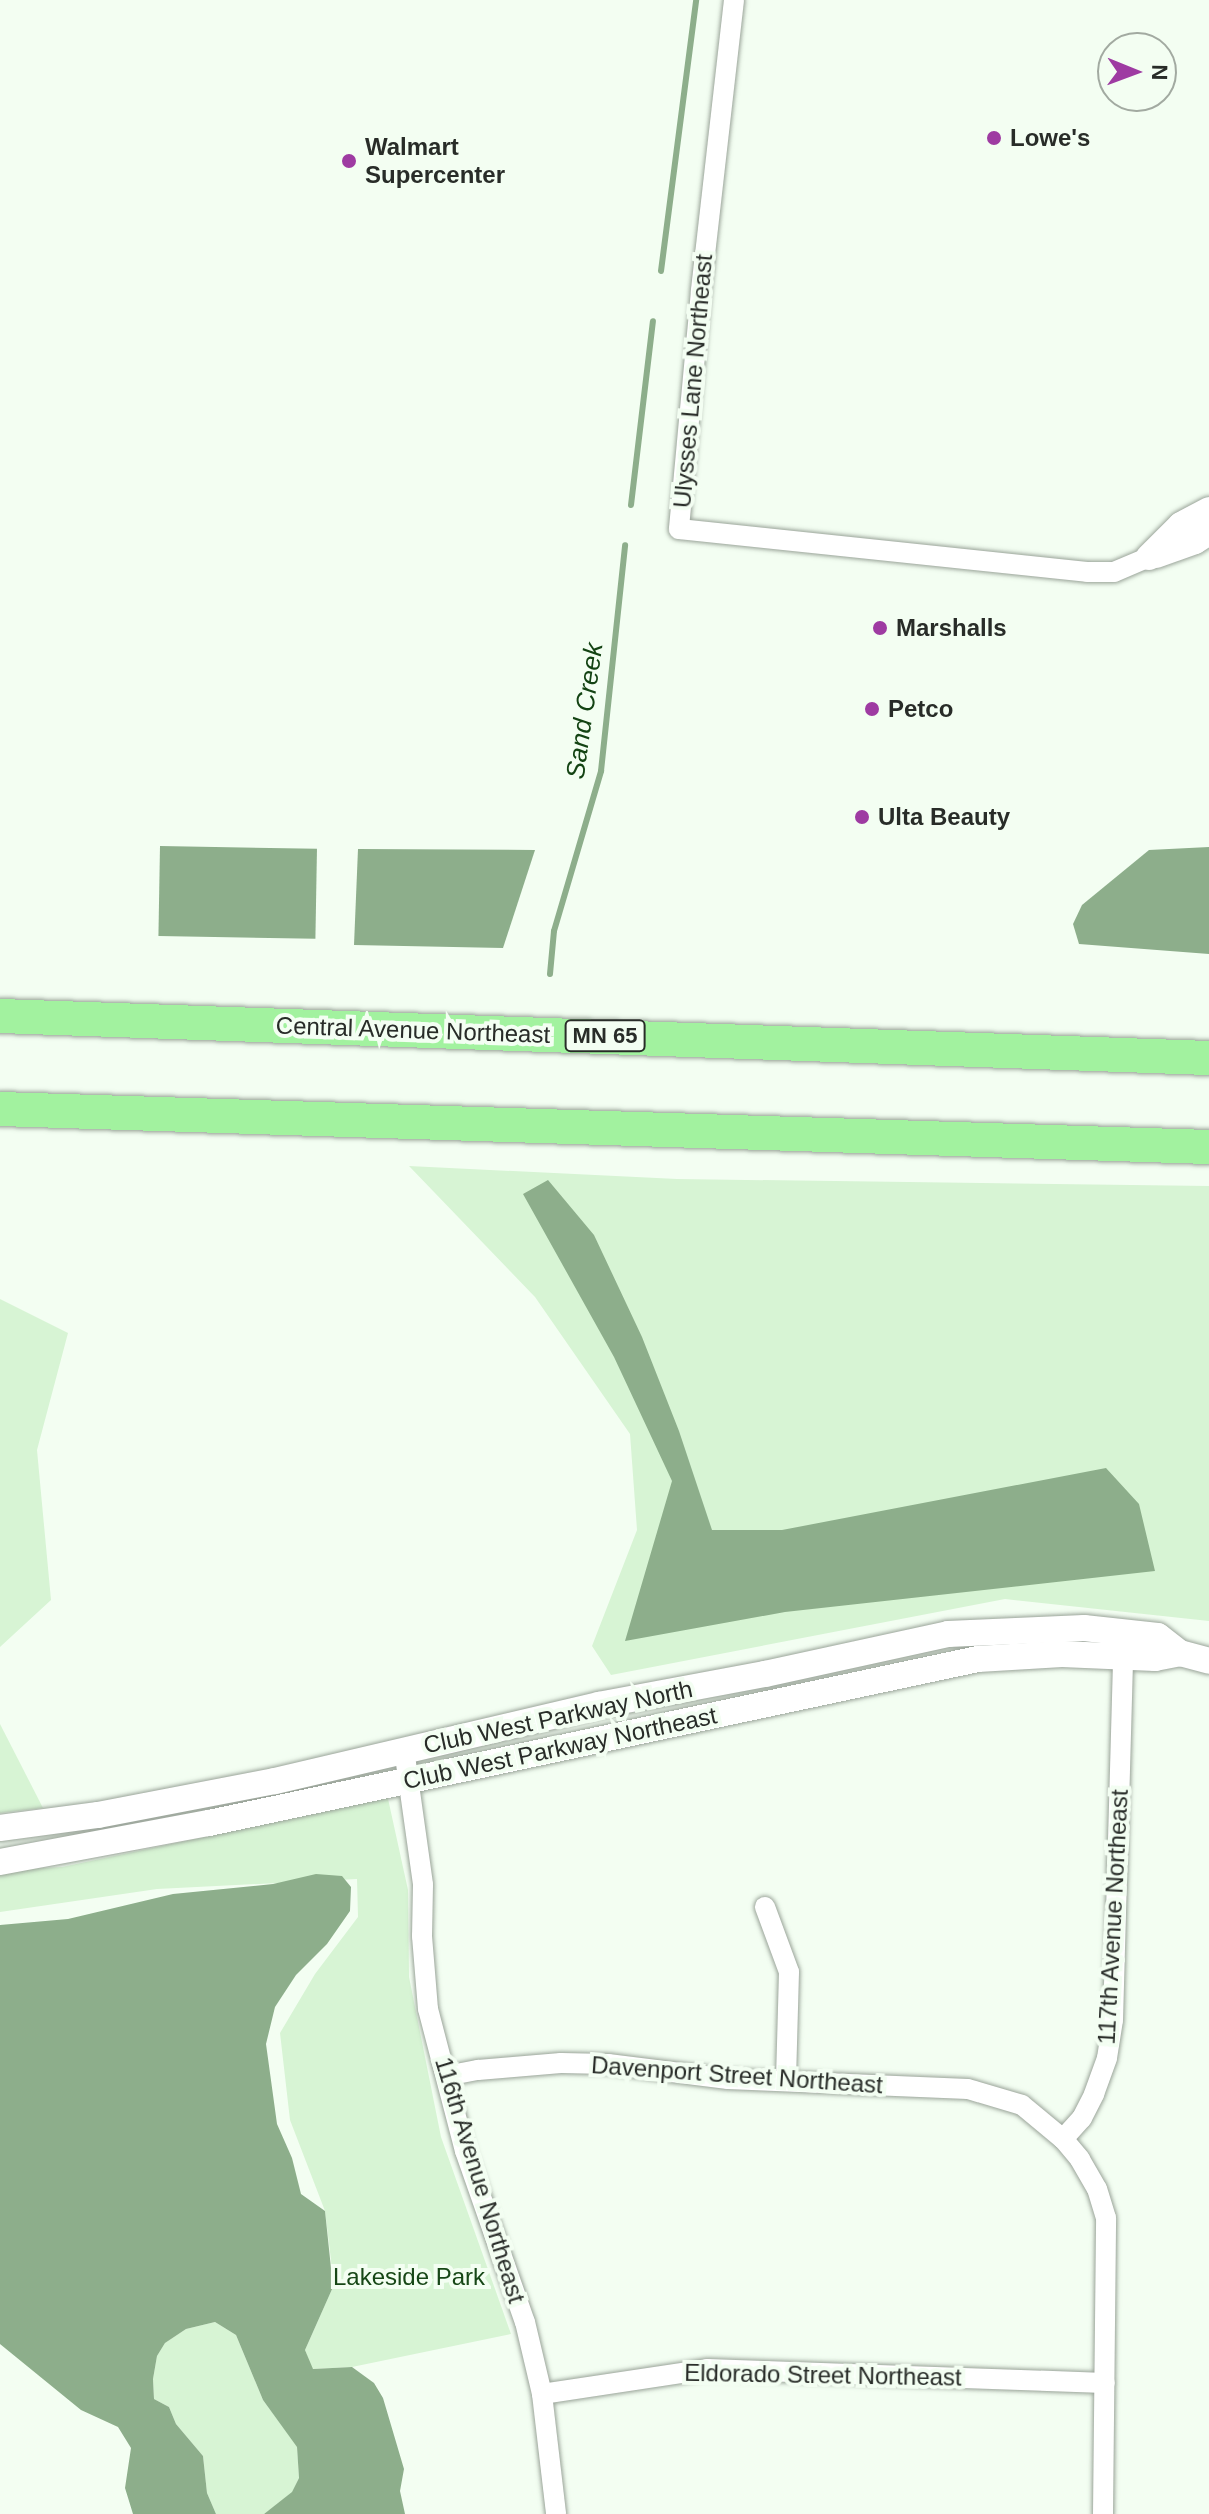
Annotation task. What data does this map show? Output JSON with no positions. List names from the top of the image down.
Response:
{
  "streets": {
    "highway": ["Central Avenue Northeast", "MN 65"],
    "street": [
      "Ulysses Lane Northeast",
      "Club West Parkway North",
      "Club West Parkway Northeast",
      "117th Avenue Northeast",
      "Davenport Street Northeast",
      "116th Avenue Northeast",
      "Eldorado Street Northeast"
    ]
  },
  "crossings": [
    ["Club West Parkway North", "Club West Parkway Northeast"],
    ["Club West Parkway North", "117th Avenue Northeast"],
    ["Club West Parkway North", "116th Avenue Northeast"],
    ["Club West Parkway Northeast", "117th Avenue Northeast"],
    ["Club West Parkway Northeast", "116th Avenue Northeast"],
    ["117th Avenue Northeast", "Davenport Street Northeast"],
    ["Davenport Street Northeast", "116th Avenue Northeast"],
    ["116th Avenue Northeast", "Eldorado Street Northeast"]
  ],
  "water": ["Sand Creek"],
  "parks": ["Lakeside Park"],
  "places": [
    "Lowe's",
    "Walmart Supercenter",
    "Marshalls",
    "Petco",
    "Ulta Beauty"
  ],
  "north": "right"
}
